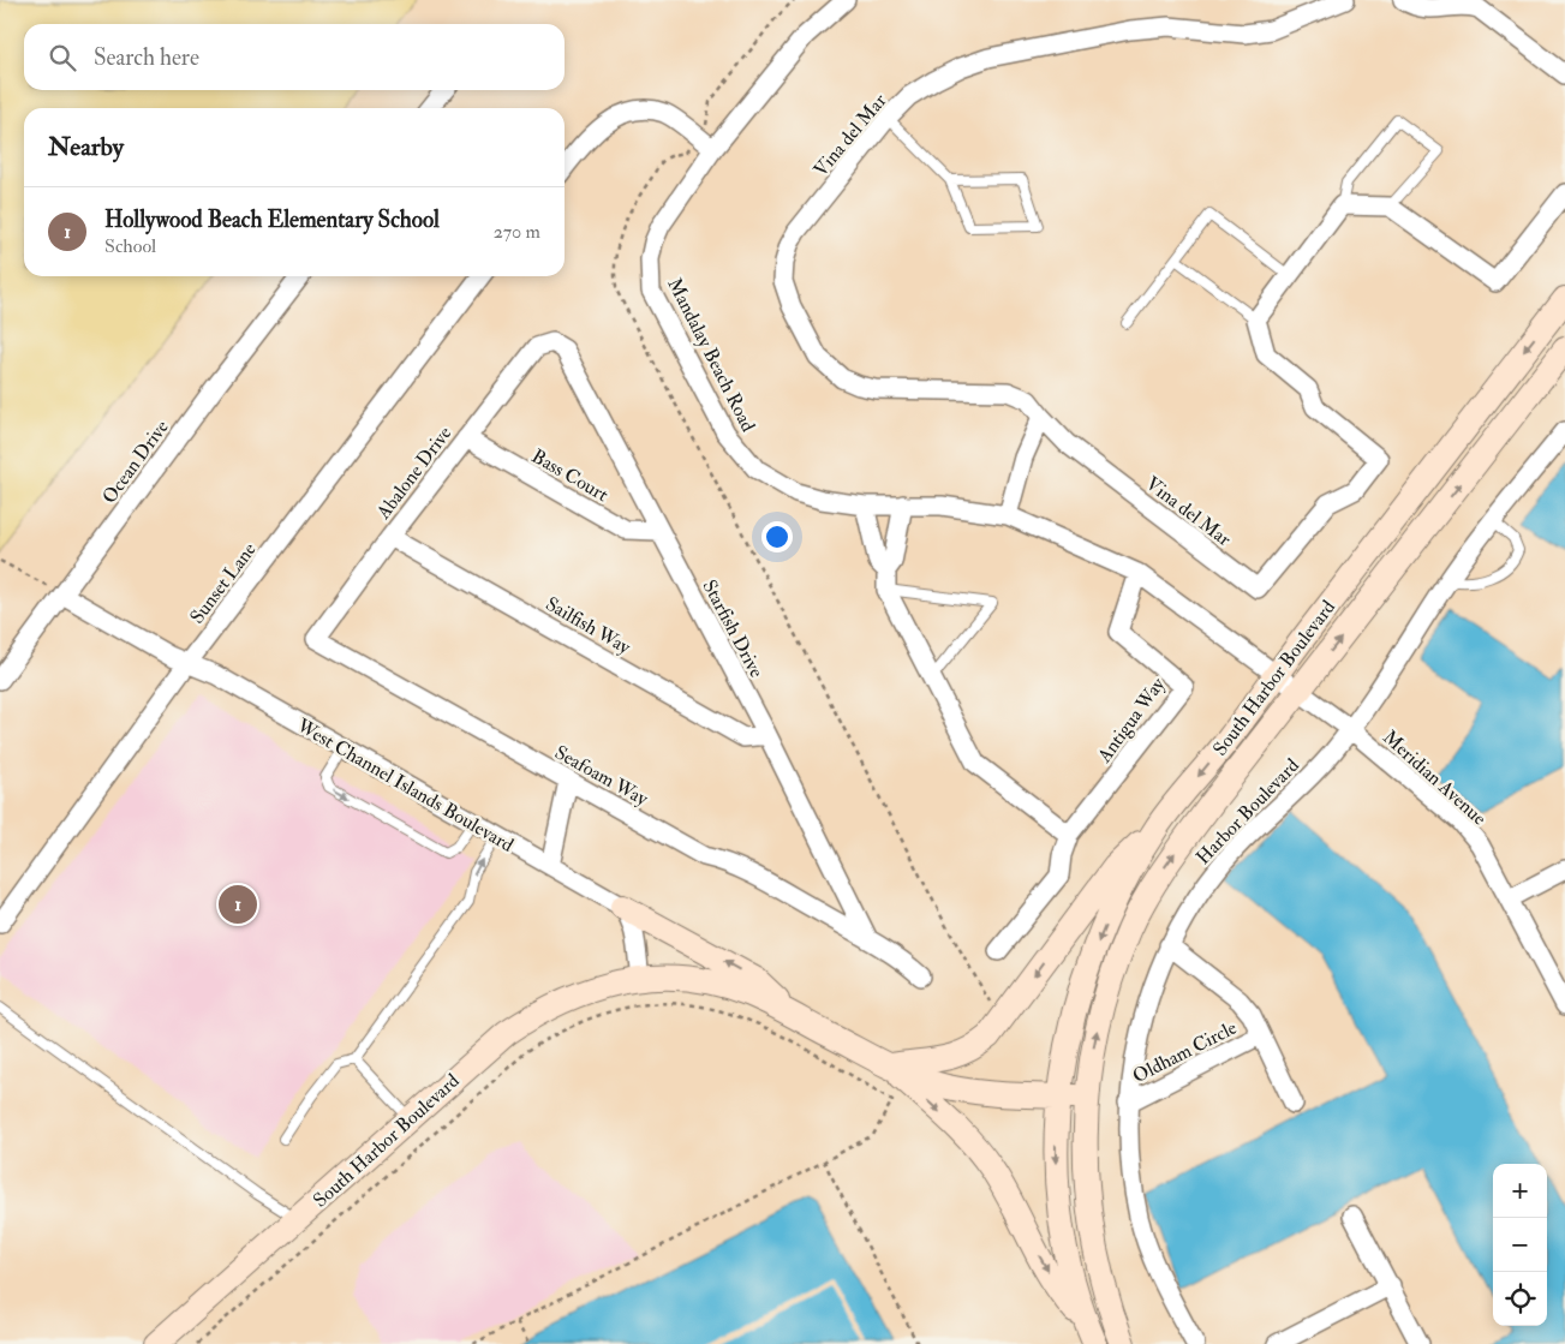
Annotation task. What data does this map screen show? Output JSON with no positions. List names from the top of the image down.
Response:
{
  "streets": {
    "main road": ["South Harbor Boulevard", "West Channel Islands Boulevard"],
    "street": [
      "Vina del Mar",
      "Mandalay Beach Road",
      "Ocean Drive",
      "Abalone Drive",
      "Bass Court",
      "Sunset Lane",
      "Sailfish Way",
      "Starfish Drive",
      "Antigua Way",
      "Seafoam Way",
      "Meridian Avenue",
      "Harbor Boulevard",
      "Oldham Circle"
    ]
  },
  "crossings": [
    ["Mandalay Beach Road", "South Harbor Boulevard"],
    ["Mandalay Beach Road", "Antigua Way"],
    ["Mandalay Beach Road", "Meridian Avenue"],
    ["Ocean Drive", "West Channel Islands Boulevard"],
    ["Abalone Drive", "Bass Court"],
    ["Abalone Drive", "Sailfish Way"],
    ["Abalone Drive", "Starfish Drive"],
    ["Abalone Drive", "Seafoam Way"],
    ["Bass Court", "Starfish Drive"],
    ["Sunset Lane", "West Channel Islands Boulevard"],
    ["Sailfish Way", "Starfish Drive"],
    ["Starfish Drive", "Seafoam Way"],
    ["South Harbor Boulevard", "Meridian Avenue"],
    ["South Harbor Boulevard", "West Channel Islands Boulevard"],
    ["Meridian Avenue", "Harbor Boulevard"],
    ["Harbor Boulevard", "Oldham Circle"]
  ],
  "page": {
    "search": "Search here",
    "heading": "Nearby",
    "list": [
      {
        "mark": "1",
        "name": "Hollywood Beach Elementary School",
        "note": "School",
        "value": "270 m"
      }
    ],
    "pins": "1",
    "map_buttons": ["+", "−"]
  }
}
